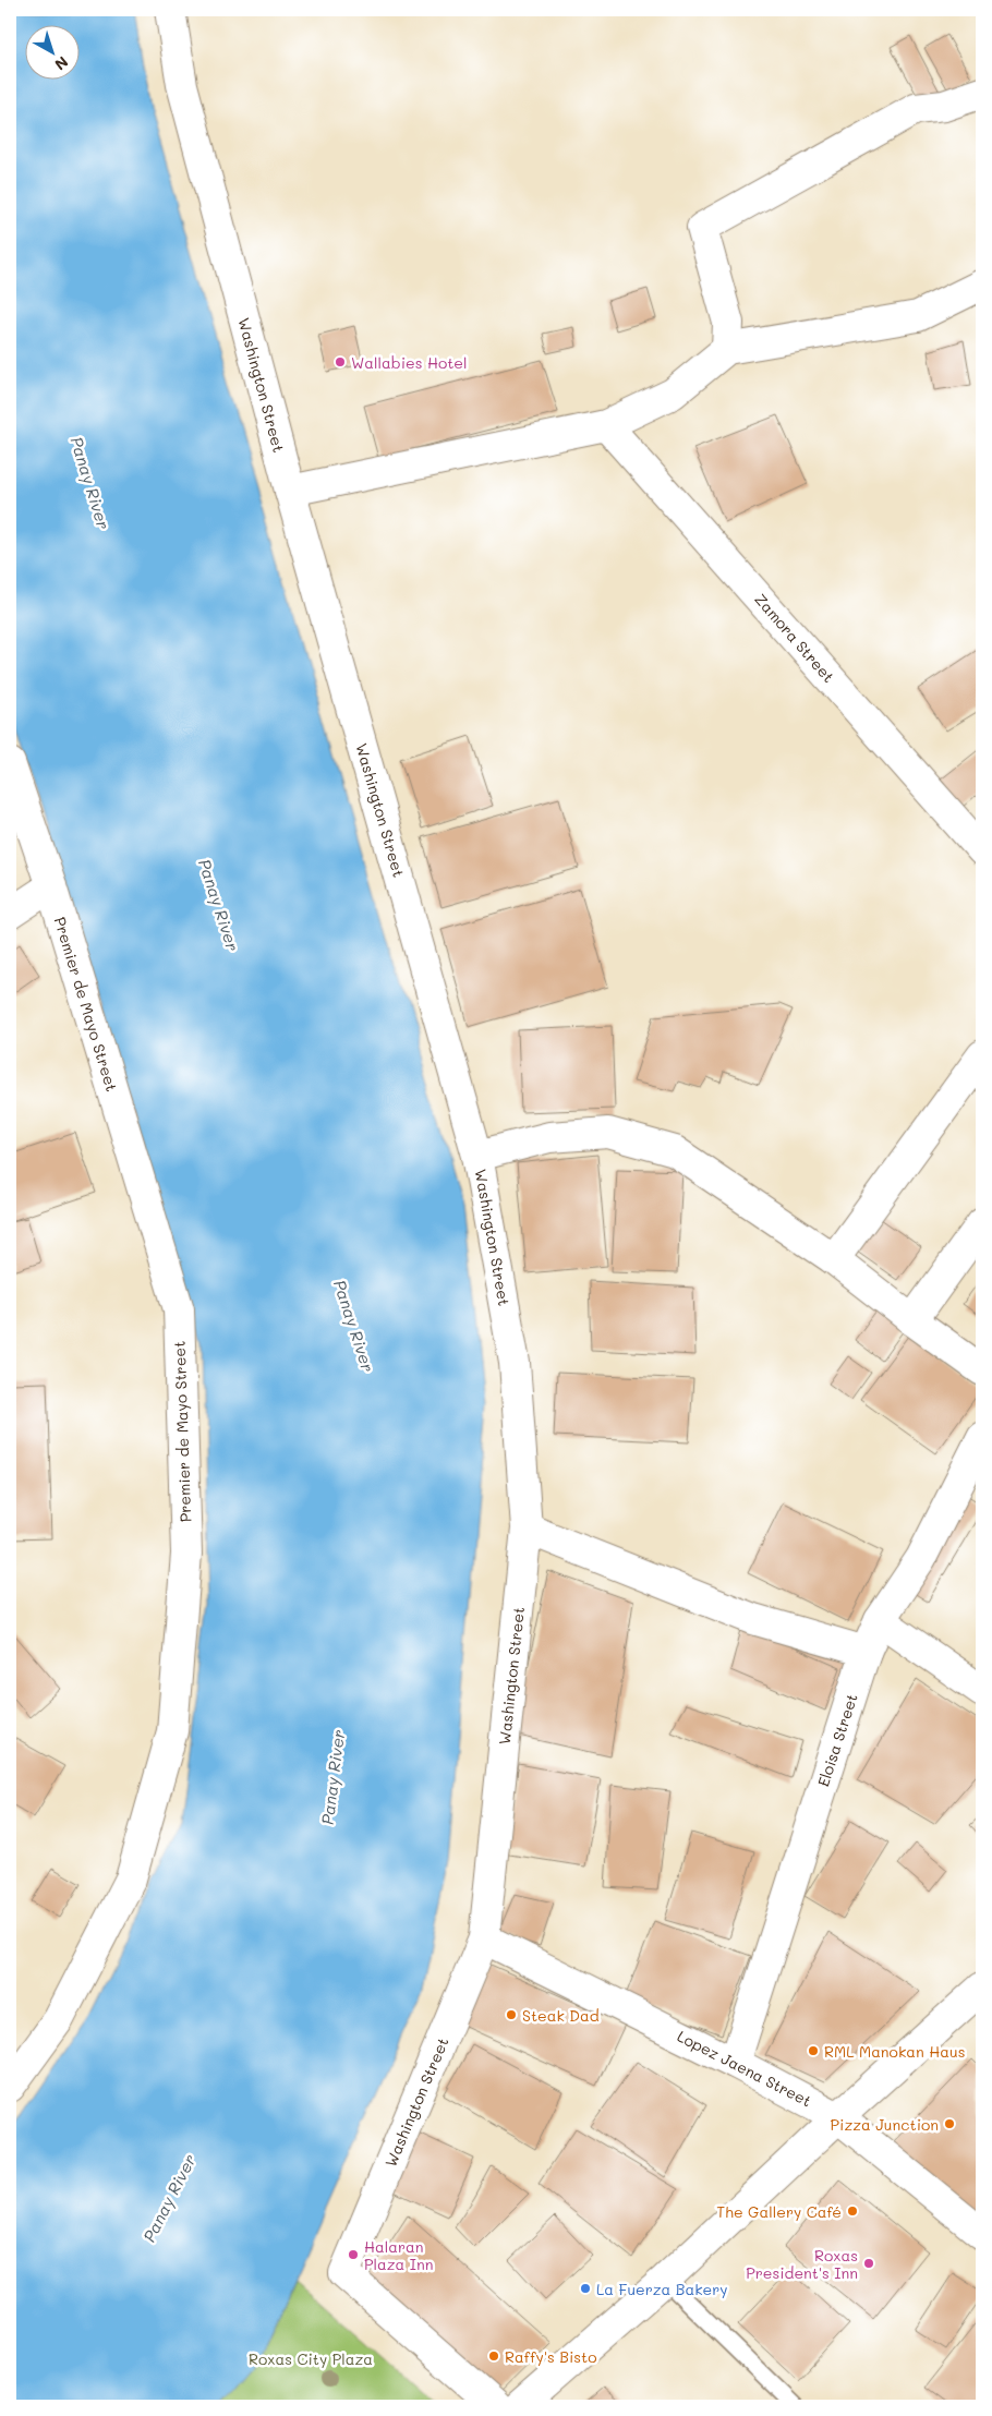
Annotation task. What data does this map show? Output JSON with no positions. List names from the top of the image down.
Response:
{
  "streets": {
    "street": [
      "Washington Street",
      "Zamora Street",
      "Premier de Mayo Street",
      "Eloisa Street",
      "Lopez Jaena Street"
    ]
  },
  "crossings": [
    ["Washington Street", "Lopez Jaena Street"],
    ["Eloisa Street", "Lopez Jaena Street"]
  ],
  "water": ["Panay River"],
  "parks": ["Roxas City Plaza"],
  "places": [
    "Wallabies Hotel",
    "Steak Dad",
    "RML Manokan Haus",
    "Pizza Junction",
    "The Gallery Café",
    "Halaran Plaza Inn",
    "Roxas President's Inn",
    "La Fuerza Bakery",
    "Raffy's Bisto"
  ],
  "north": "bottom right"
}
